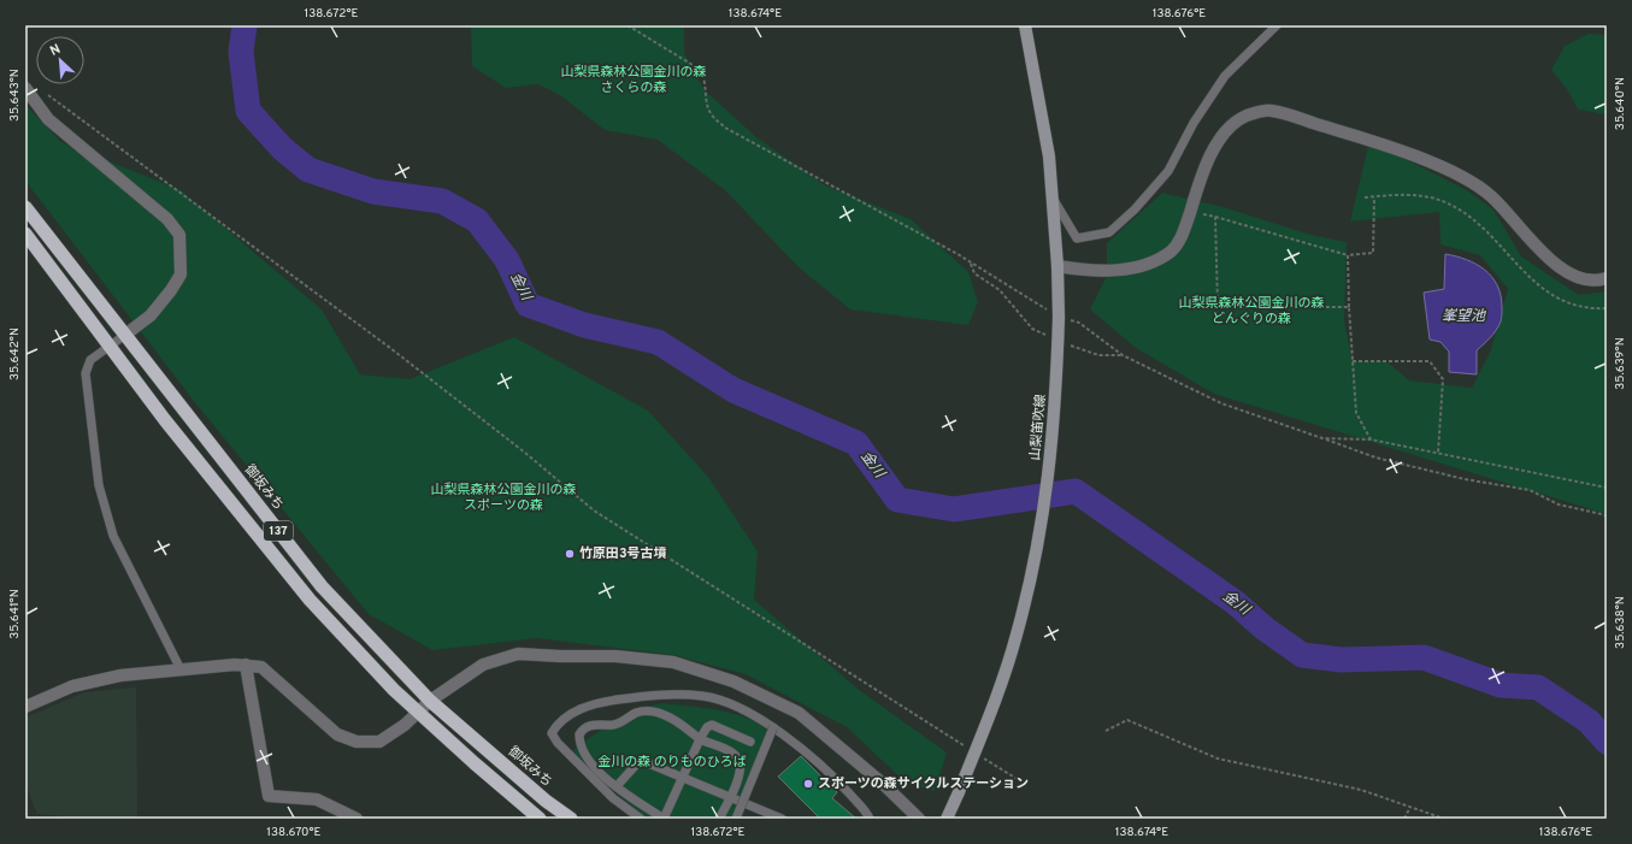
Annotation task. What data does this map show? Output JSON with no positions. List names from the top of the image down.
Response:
{
  "streets": {
    "highway": ["御坂みち", "137"],
    "main road": ["山梨笛吹線"]
  },
  "water": ["金川", "峯望池"],
  "parks": [
    "山梨県森林公園金川の森 さくらの森",
    "山梨県森林公園金川の森 どんぐりの森",
    "山梨県森林公園金川の森 スポーツの森",
    "金川の森 のりものひろば"
  ],
  "places": ["竹原田3号古墳", "スポーツの森サイクルステーション"],
  "north": "top left",
  "coordinates": [
    "138.672°E",
    "138.674°E",
    "138.676°E",
    "35.643°N",
    "35.640°N",
    "35.642°N",
    "35.639°N",
    "35.641°N",
    "35.638°N",
    "138.670°E"
  ]
}
